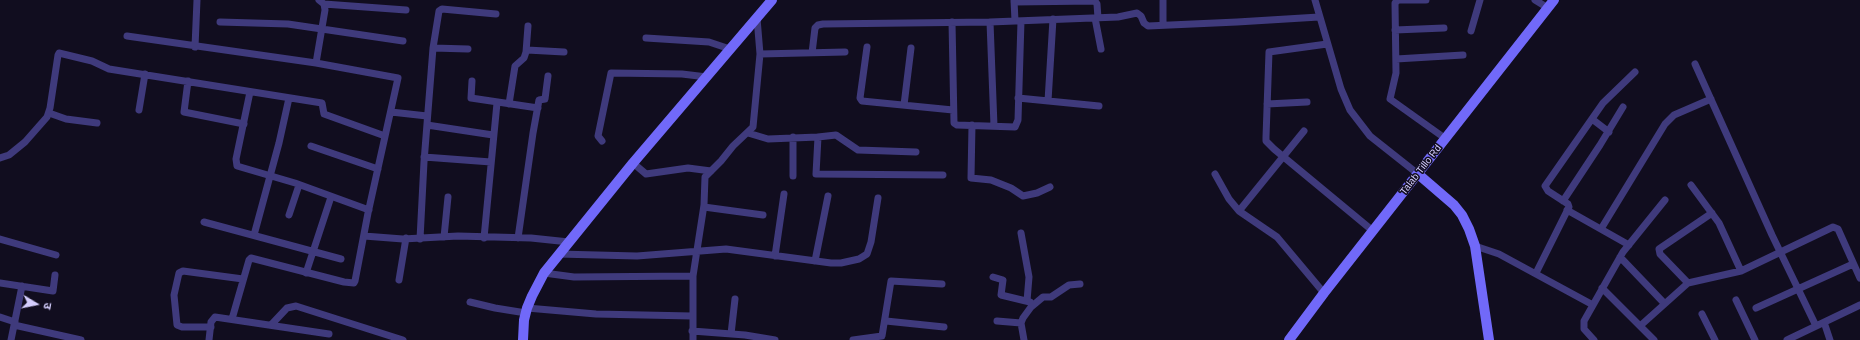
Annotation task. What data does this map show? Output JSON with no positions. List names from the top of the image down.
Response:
{
  "streets": {
    "street": ["Talab Tillo Rd"]
  },
  "north": "right"
}
